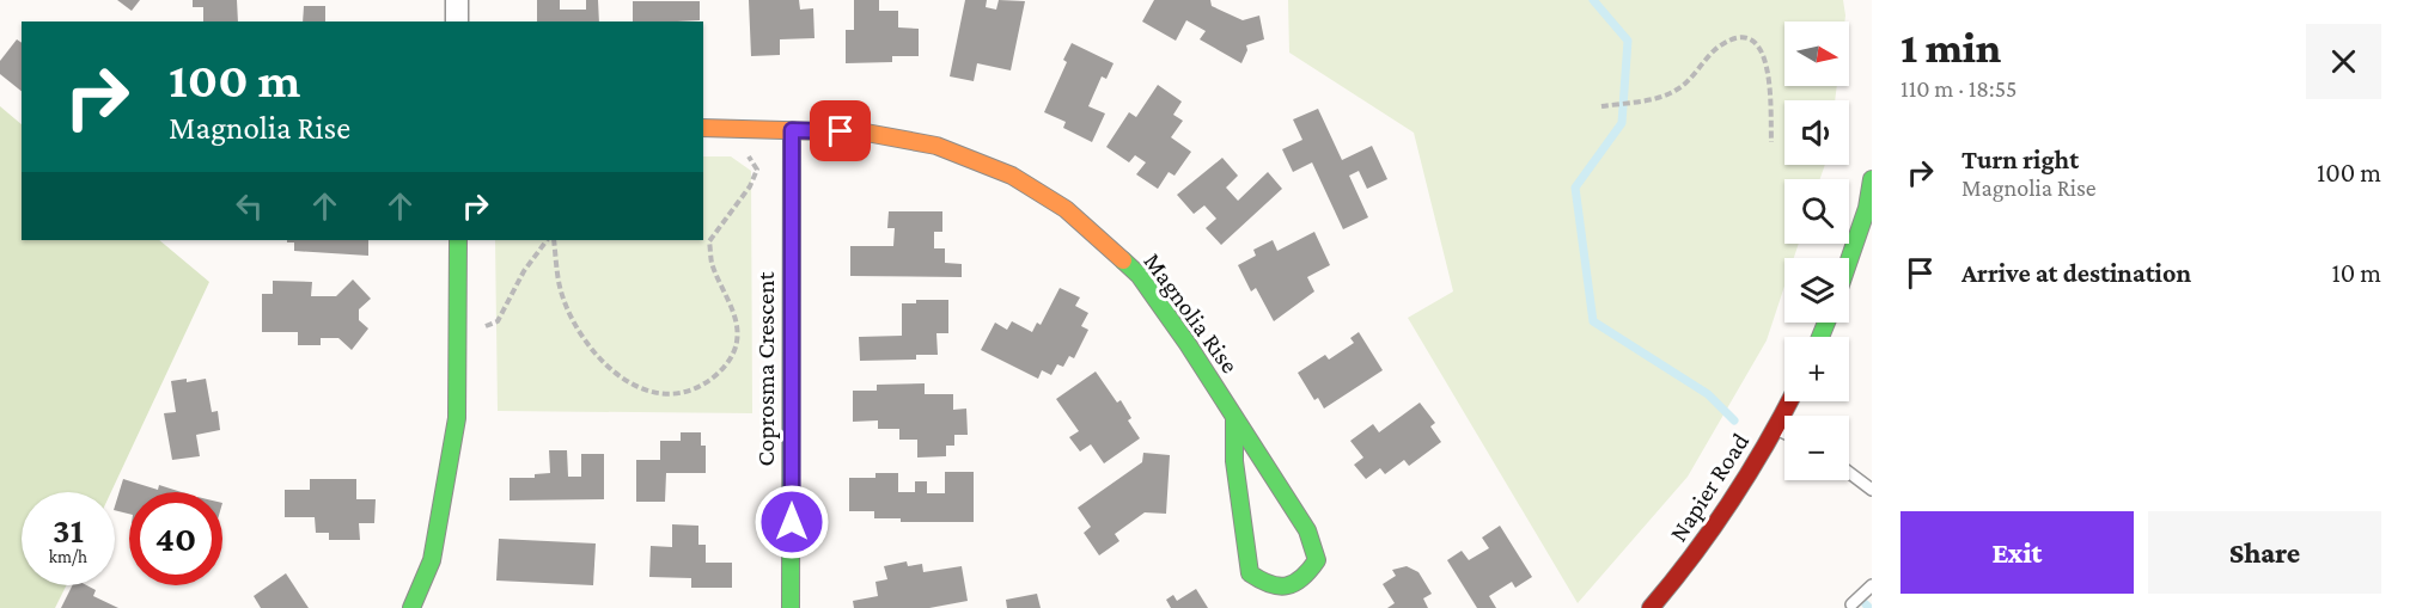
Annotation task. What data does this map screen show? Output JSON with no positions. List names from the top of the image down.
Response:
{
  "streets": {
    "street": ["Magnolia Rise", "Coprosma Crescent", "Napier Road"]
  },
  "crossings": [
    ["Magnolia Rise", "Coprosma Crescent"]
  ],
  "north": "right",
  "page": {
    "heading": ["1 min", "110 m · 18:55"],
    "map_buttons": ["+", "−"],
    "turn": ["100 m", "Magnolia Rise"],
    "list": [
      {
        "name": "Turn right",
        "note": "Magnolia Rise",
        "value": "100 m"
      },
      {
        "name": "Arrive at destination",
        "value": "10 m"
      }
    ],
    "speed": "31 km/h",
    "limit": "40",
    "buttons": ["Exit", "Share"]
  }
}
